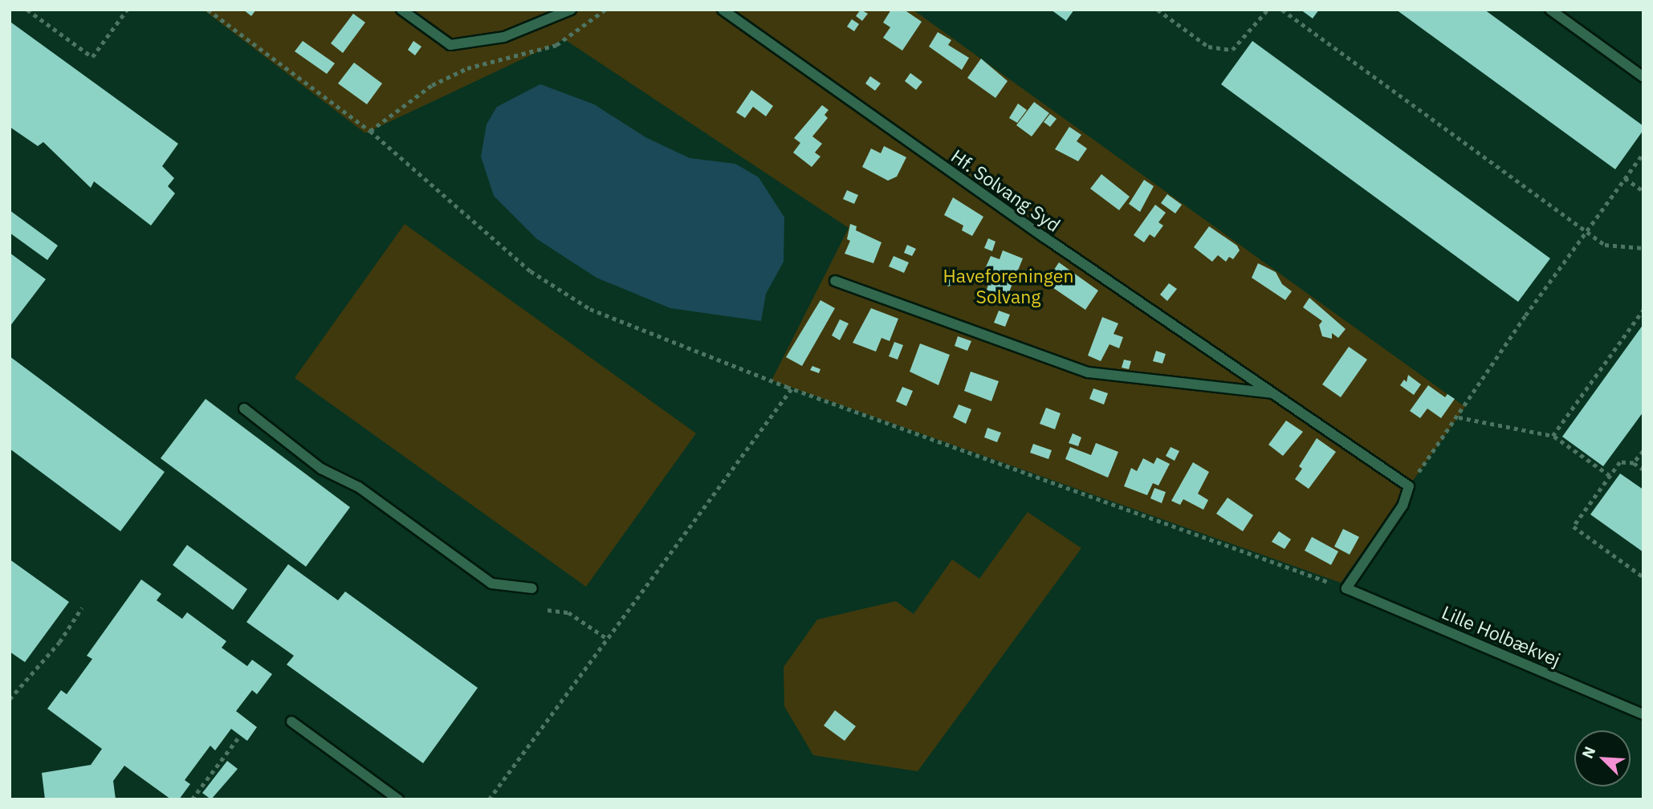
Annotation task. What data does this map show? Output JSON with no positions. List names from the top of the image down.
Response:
{
  "streets": {
    "lane": ["Hf. Solvang Syd", "Lille Holbækvej"]
  },
  "parks": ["Haveforeningen Solvang"],
  "north": "top left"
}
